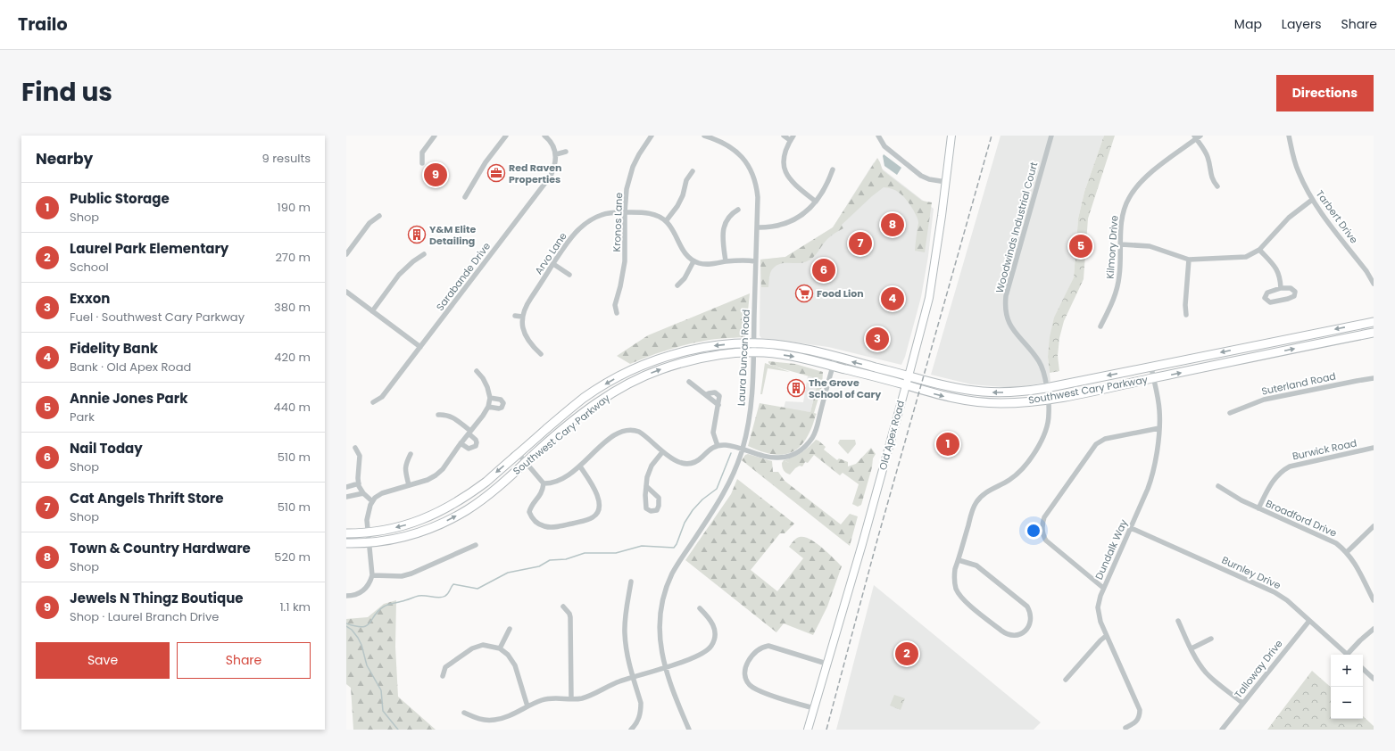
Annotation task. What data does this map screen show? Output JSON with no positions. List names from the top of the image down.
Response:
{
  "streets": {
    "main road": ["Southwest Cary Parkway", "Old Apex Road"],
    "street": [
      "Tarbert Drive",
      "Kronos Lane",
      "Woodwinds Industrial Court",
      "Kilmory Drive",
      "Arvo Lane",
      "Sarabande Drive",
      "Laura Duncan Road",
      "Suterland Road",
      "Burwick Road",
      "Broadford Drive",
      "Dundalk Way",
      "Burnley Drive",
      "Talloway Drive"
    ]
  },
  "crossings": [
    ["Kronos Lane", "Arvo Lane"],
    ["Woodwinds Industrial Court", "Southwest Cary Parkway"],
    ["Laura Duncan Road", "Southwest Cary Parkway"],
    ["Southwest Cary Parkway", "Old Apex Road"],
    ["Southwest Cary Parkway", "Dundalk Way"],
    ["Burwick Road", "Broadford Drive"],
    ["Dundalk Way", "Burnley Drive"],
    ["Burnley Drive", "Talloway Drive"]
  ],
  "places": {
    "office": ["Red Raven Properties"],
    "building": ["Y&M Elite Detailing", "The Grove School of Cary"],
    "supermarket": ["Food Lion"]
  },
  "page": {
    "header": "Trailo",
    "nav": ["Map", "Layers", "Share"],
    "title": "Find us",
    "buttons": [
      "Directions",
      ["Save", "Share"]
    ],
    "heading": ["Nearby", "9 results"],
    "pins": [
      "9",
      "8",
      "7",
      "5",
      "6",
      "4",
      "3",
      "1",
      "2"
    ],
    "list": [
      {
        "mark": "1",
        "name": "Public Storage",
        "note": "Shop",
        "value": "190 m"
      },
      {
        "mark": "2",
        "name": "Laurel Park Elementary",
        "note": "School",
        "value": "270 m"
      },
      {
        "mark": "3",
        "name": "Exxon",
        "note": "Fuel · Southwest Cary Parkway",
        "value": "380 m"
      },
      {
        "mark": "4",
        "name": "Fidelity Bank",
        "note": "Bank · Old Apex Road",
        "value": "420 m"
      },
      {
        "mark": "5",
        "name": "Annie Jones Park",
        "note": "Park",
        "value": "440 m"
      },
      {
        "mark": "6",
        "name": "Nail Today",
        "note": "Shop",
        "value": "510 m"
      },
      {
        "mark": "7",
        "name": "Cat Angels Thrift Store",
        "note": "Shop",
        "value": "510 m"
      },
      {
        "mark": "8",
        "name": "Town & Country Hardware",
        "note": "Shop",
        "value": "520 m"
      },
      {
        "mark": "9",
        "name": "Jewels N Thingz Boutique",
        "note": "Shop · Laurel Branch Drive",
        "value": "1.1 km"
      }
    ],
    "map_buttons": ["+", "−"]
  }
}
